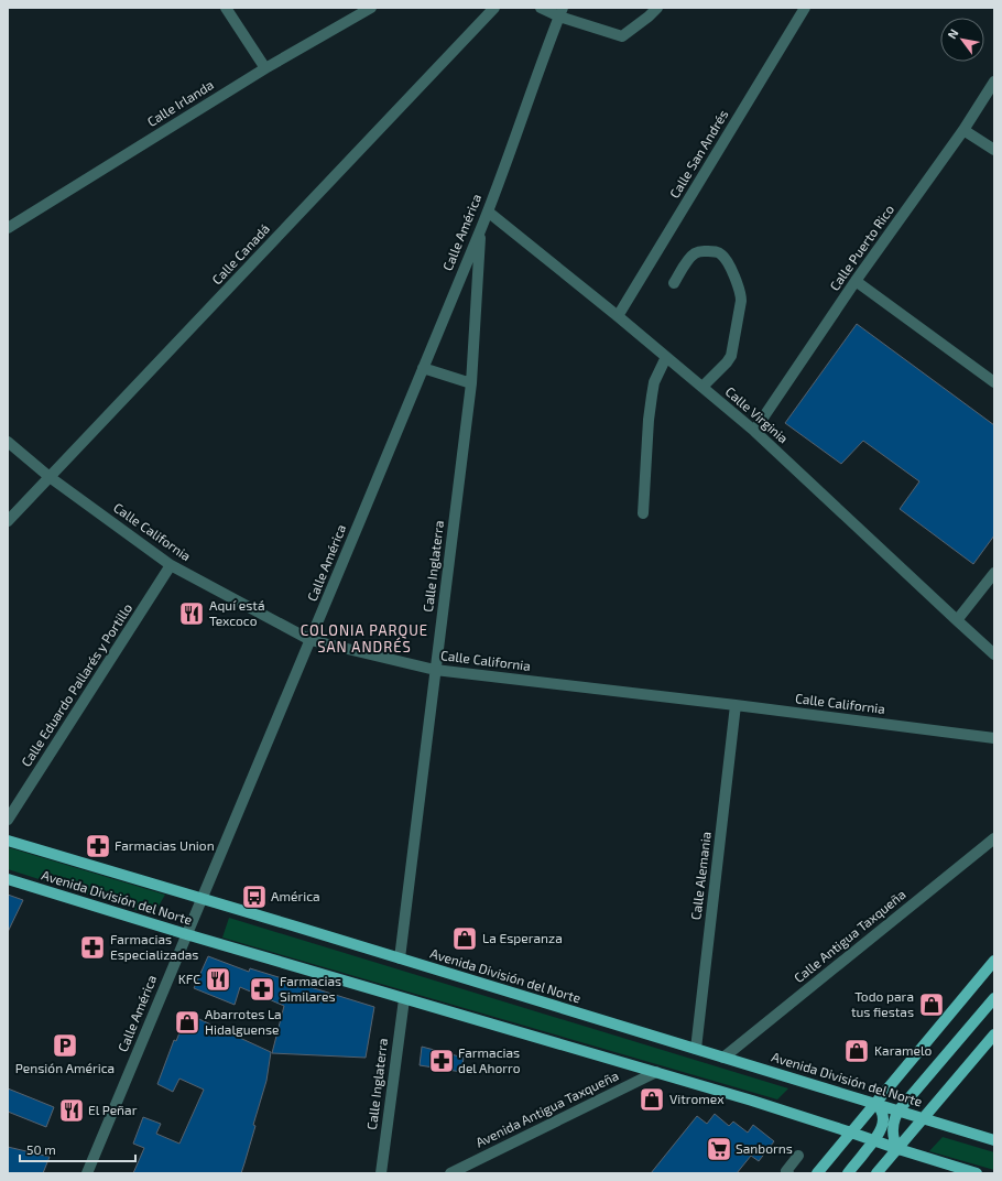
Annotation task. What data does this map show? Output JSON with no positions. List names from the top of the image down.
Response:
{
  "streets": {
    "main road": ["Avenida División del Norte"],
    "street": [
      "Calle Irlanda",
      "Calle San Andrés",
      "Calle América",
      "Calle Puerto Rico",
      "Calle Canadá",
      "Calle Virginia",
      "Calle California",
      "Calle Inglaterra",
      "Calle Eduardo Pallarés y Portillo",
      "Calle Alemania",
      "Calle Antigua Taxqueña",
      "Avenida Antigua Taxqueña"
    ]
  },
  "crossings": [
    ["Calle San Andrés", "Calle Virginia"],
    ["Calle América", "Calle Virginia"],
    ["Calle América", "Calle California"],
    ["Calle América", "Calle Inglaterra"],
    ["Calle América", "Avenida División del Norte"],
    ["Calle Puerto Rico", "Calle Virginia"],
    ["Calle Canadá", "Calle California"],
    ["Calle California", "Calle Inglaterra"],
    ["Calle California", "Calle Eduardo Pallarés y Portillo"],
    ["Calle California", "Calle Alemania"],
    ["Calle Inglaterra", "Avenida División del Norte"],
    ["Calle Alemania", "Avenida División del Norte"],
    ["Avenida División del Norte", "Calle Antigua Taxqueña"],
    ["Avenida División del Norte", "Avenida Antigua Taxqueña"]
  ],
  "districts": ["COLONIA PARQUE SAN ANDRÉS"],
  "places": {
    "restaurant": ["Aquí está Texcoco", "KFC", "El Peñar"],
    "pharmacy": [
      "Farmacias Union",
      "Farmacias Especializadas",
      "Farmacias Similares",
      "Farmacias del Ahorro"
    ],
    "bus stop": ["América"],
    "shop": [
      "La Esperanza",
      "Todo para tus fiestas",
      "Abarrotes La Hidalguense",
      "Karamelo",
      "Vitromex"
    ],
    "parking": ["Pensión América"],
    "supermarket": ["Sanborns"]
  },
  "scale_bar": "50 m",
  "north": "top left"
}
